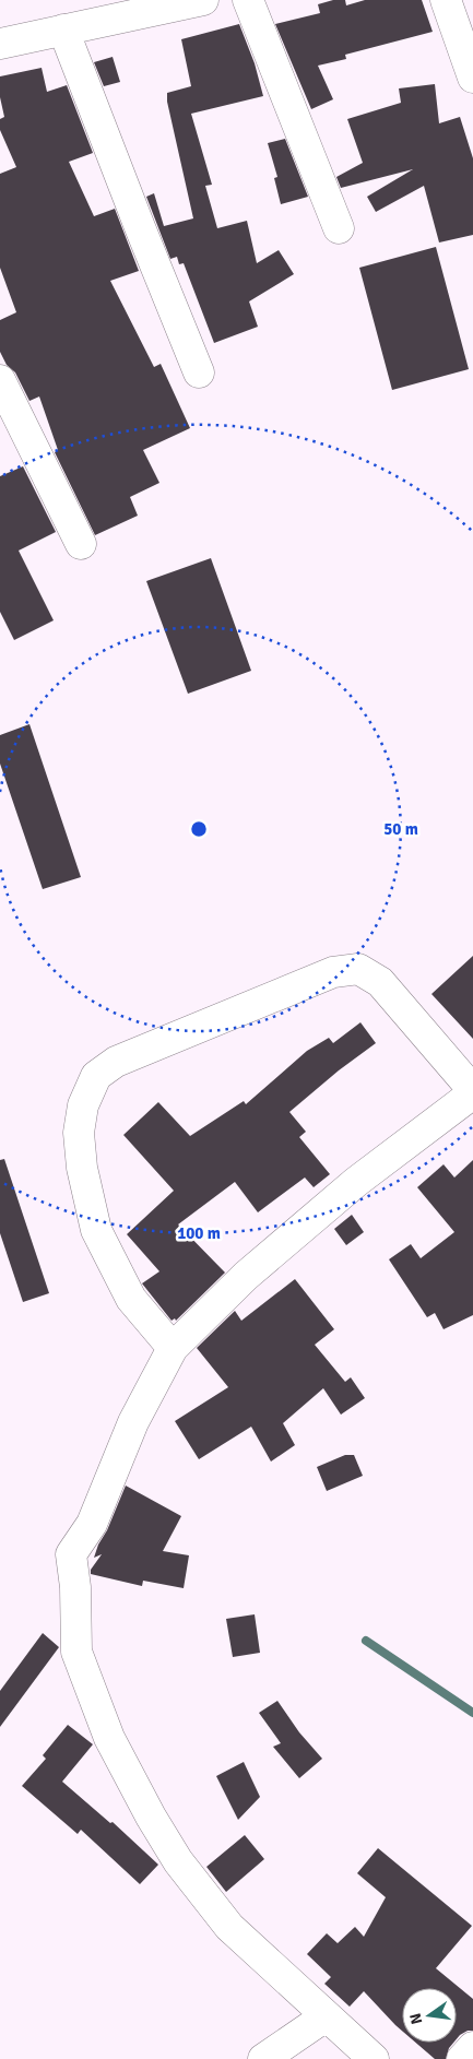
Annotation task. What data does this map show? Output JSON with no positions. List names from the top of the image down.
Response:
{
  "north": "left",
  "rings": ["50 m", "100 m"]
}
